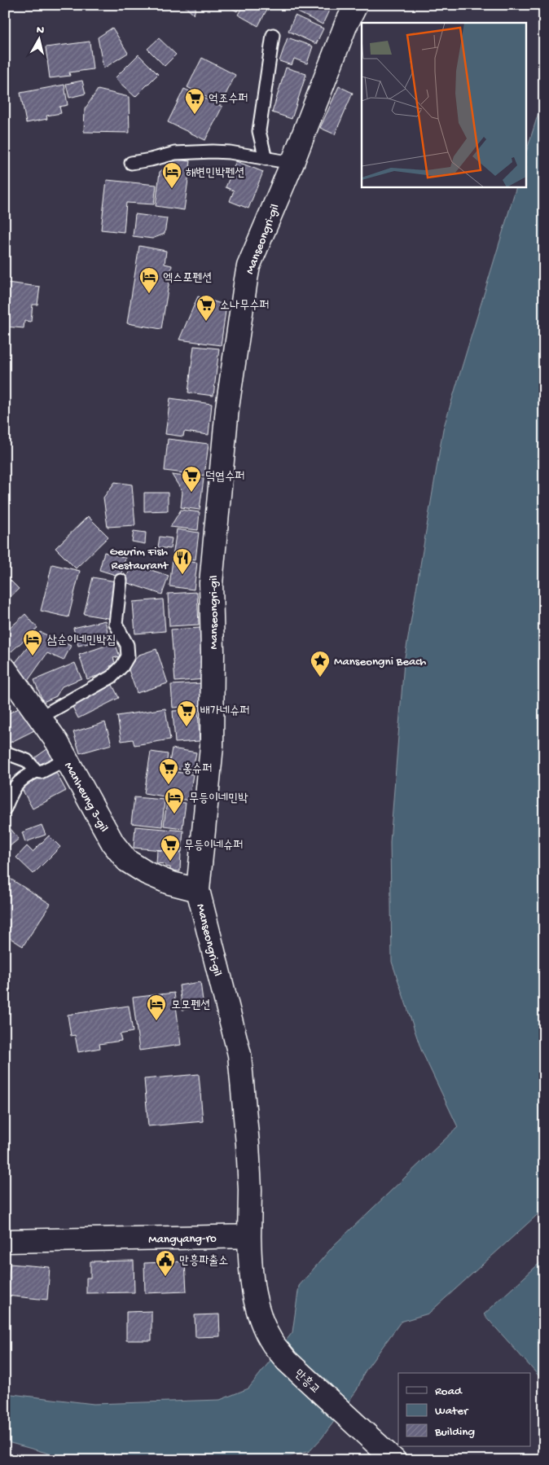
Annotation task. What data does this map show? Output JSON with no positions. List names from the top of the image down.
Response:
{
  "streets": {
    "street": [
      "Manseongri-gil",
      "Manheung 3-gil",
      "Mangyang-ro",
      "만흥교"
    ]
  },
  "crossings": [
    ["Manseongri-gil", "Manheung 3-gil"],
    ["Manseongri-gil", "Mangyang-ro"],
    ["Manseongri-gil", "만흥교"],
    ["Mangyang-ro", "만흥교"]
  ],
  "places": {
    "supermarket": [
      "억조수퍼",
      "소나무수퍼",
      "덕엽수퍼",
      "배가네슈퍼",
      "홍슈퍼",
      "무등이네슈퍼"
    ],
    "hotel": [
      "해변민박펜션",
      "엑스포펜션",
      "삼순이네민박집",
      "무등이네민박",
      "모모펜션"
    ],
    "restaurant": ["Geurim Fish Restaurant"],
    "place": ["Manseongni Beach"],
    "public building": ["만흥파출소"]
  },
  "legend": ["Road", "Water", "Building"],
  "north": "top"
}
